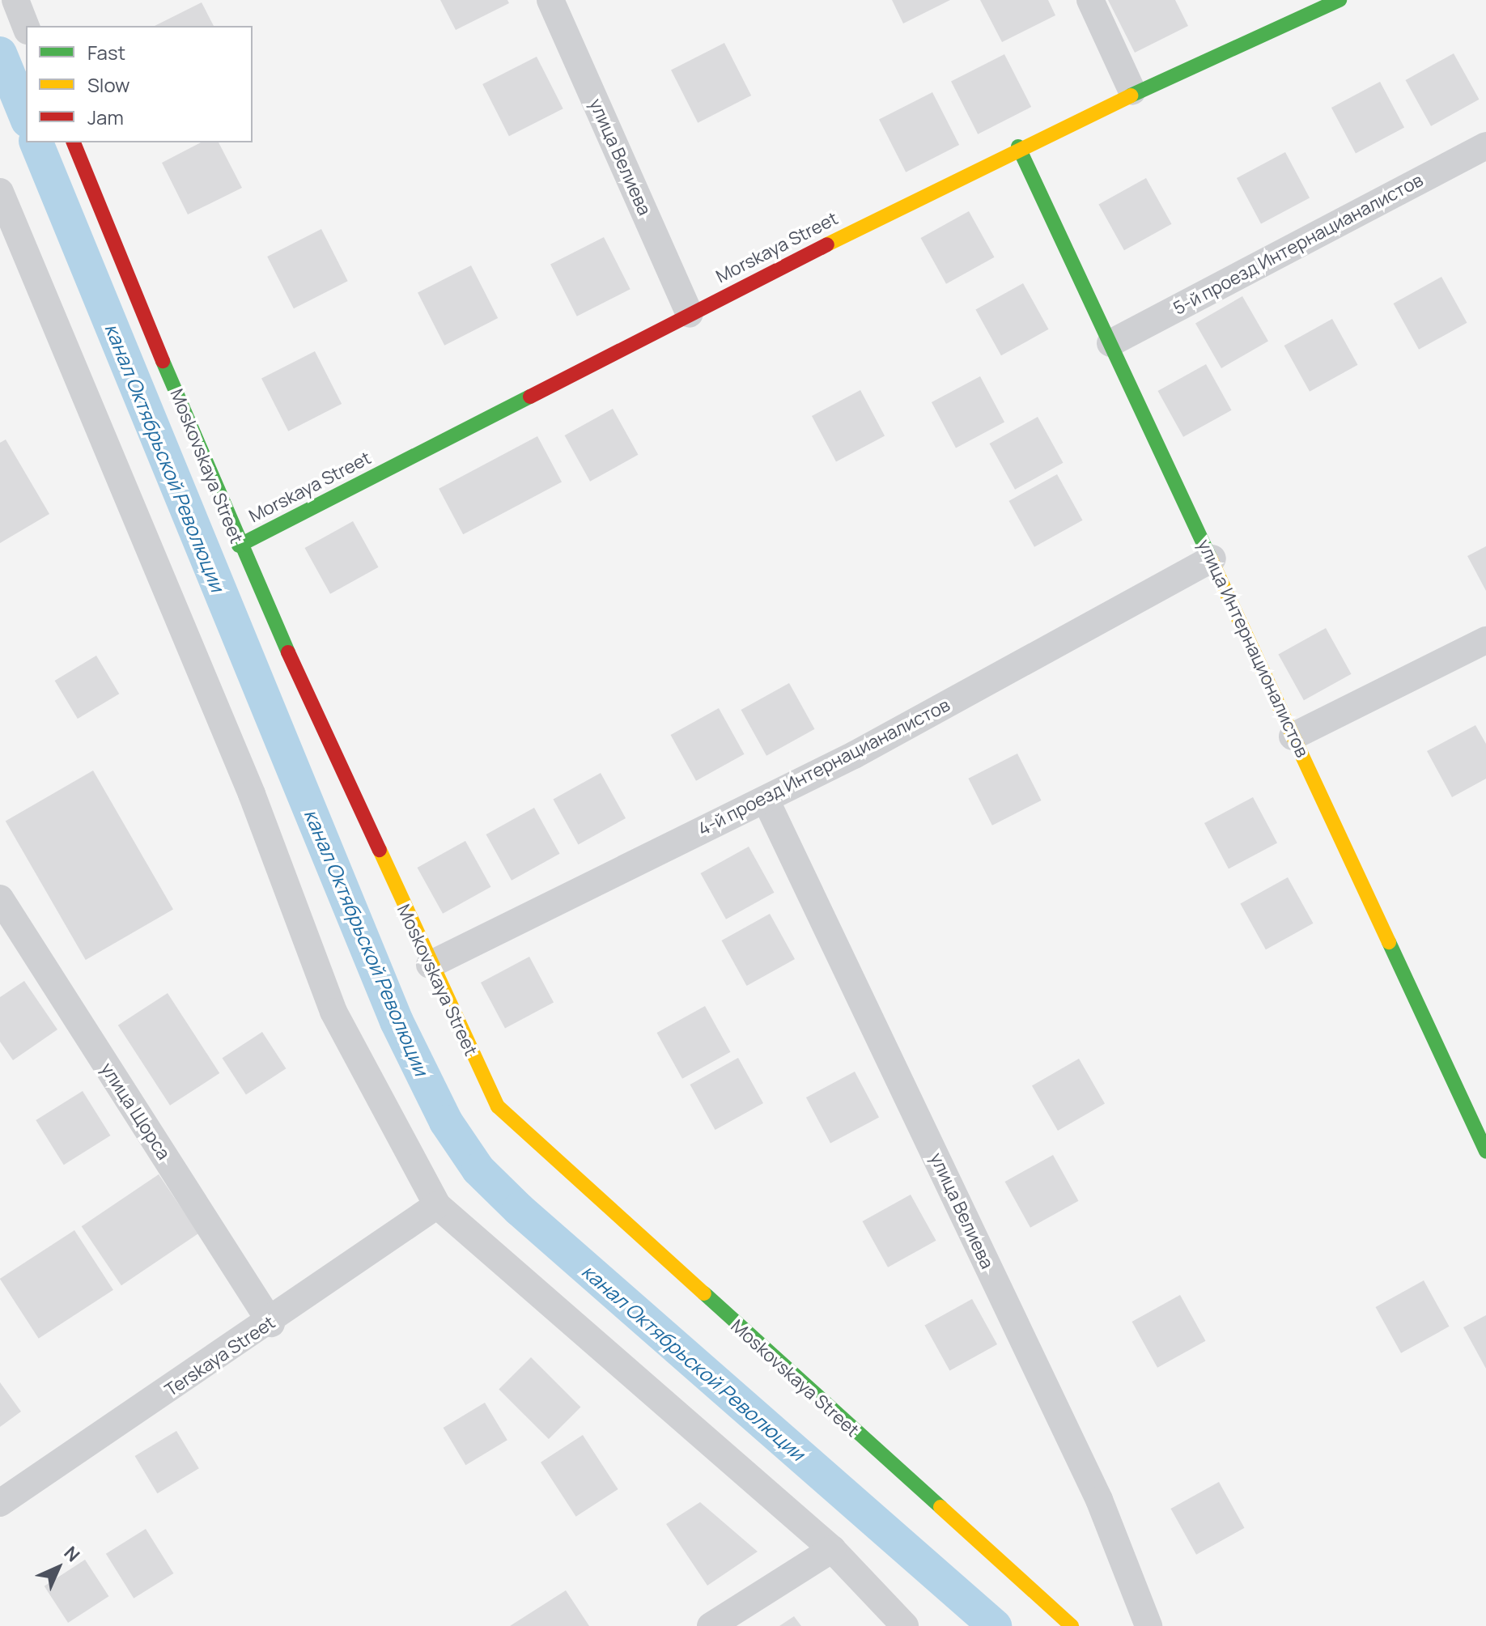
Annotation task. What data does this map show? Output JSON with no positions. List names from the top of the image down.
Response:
{
  "streets": {
    "street": [
      "улица Велиева",
      "5-й проезд Интернацианалистов",
      "Morskaya Street",
      "Moskovskaya Street",
      "улица Интернационалистов",
      "4-й проезд Интернацианалистов",
      "улица Щорса",
      "Terskaya Street"
    ]
  },
  "crossings": [
    ["улица Велиева", "Morskaya Street"],
    ["улица Велиева", "4-й проезд Интернацианалистов"],
    ["5-й проезд Интернацианалистов", "улица Интернационалистов"],
    ["Morskaya Street", "Moskovskaya Street"],
    ["Morskaya Street", "улица Интернационалистов"],
    ["Moskovskaya Street", "4-й проезд Интернацианалистов"],
    ["улица Интернационалистов", "4-й проезд Интернацианалистов"],
    ["улица Щорса", "Terskaya Street"]
  ],
  "water": ["канал Октябрьской Революции"],
  "legend": ["Fast", "Slow", "Jam"],
  "north": "top right"
}
